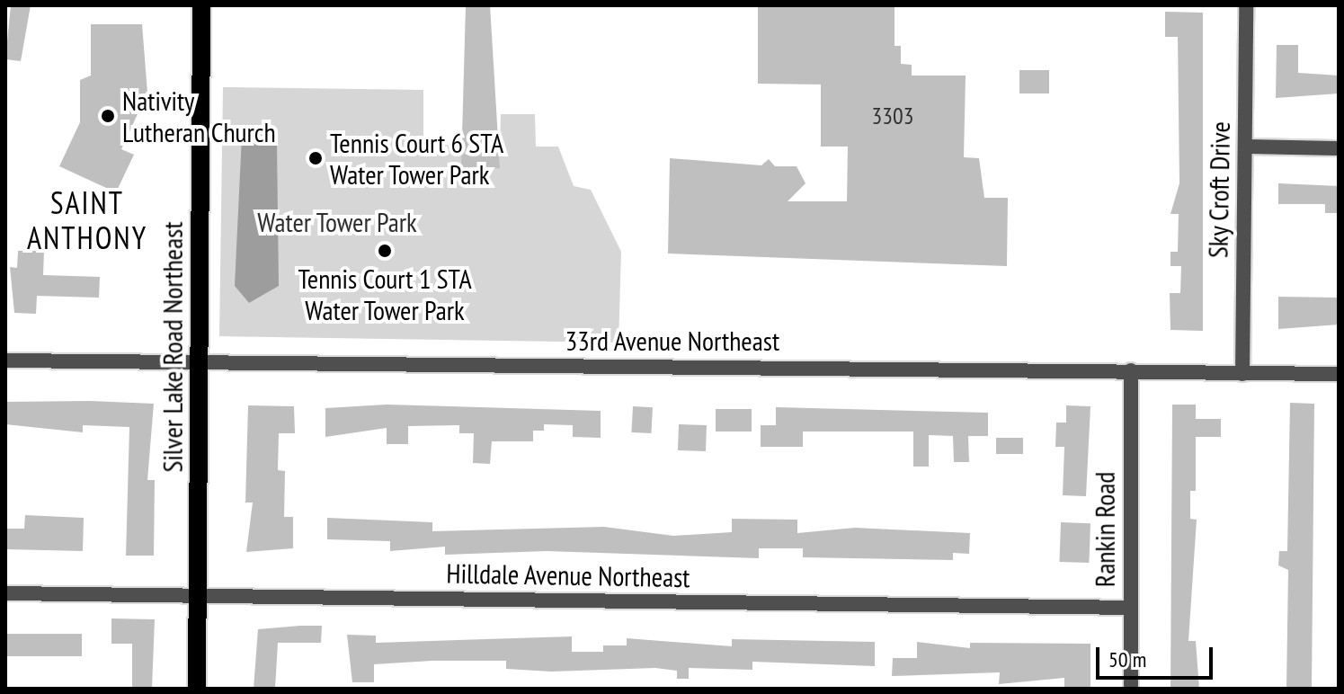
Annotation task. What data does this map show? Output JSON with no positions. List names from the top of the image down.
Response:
{
  "streets": {
    "main road": ["Silver Lake Road Northeast"],
    "street": [
      "Sky Croft Drive",
      "33rd Avenue Northeast",
      "Rankin Road",
      "Hilldale Avenue Northeast"
    ]
  },
  "crossings": [
    ["Sky Croft Drive", "33rd Avenue Northeast"],
    ["33rd Avenue Northeast", "Silver Lake Road Northeast"],
    ["33rd Avenue Northeast", "Rankin Road"],
    ["Silver Lake Road Northeast", "Hilldale Avenue Northeast"],
    ["Rankin Road", "Hilldale Avenue Northeast"]
  ],
  "districts": ["SAINT ANTHONY"],
  "parks": ["Water Tower Park"],
  "places": ["Nativity Lutheran Church", "Tennis Court 6 STA Water Tower Park", "Tennis Court 1 STA Water Tower Park"],
  "house_numbers": ["3303"],
  "scale_bar": "50 m"
}
